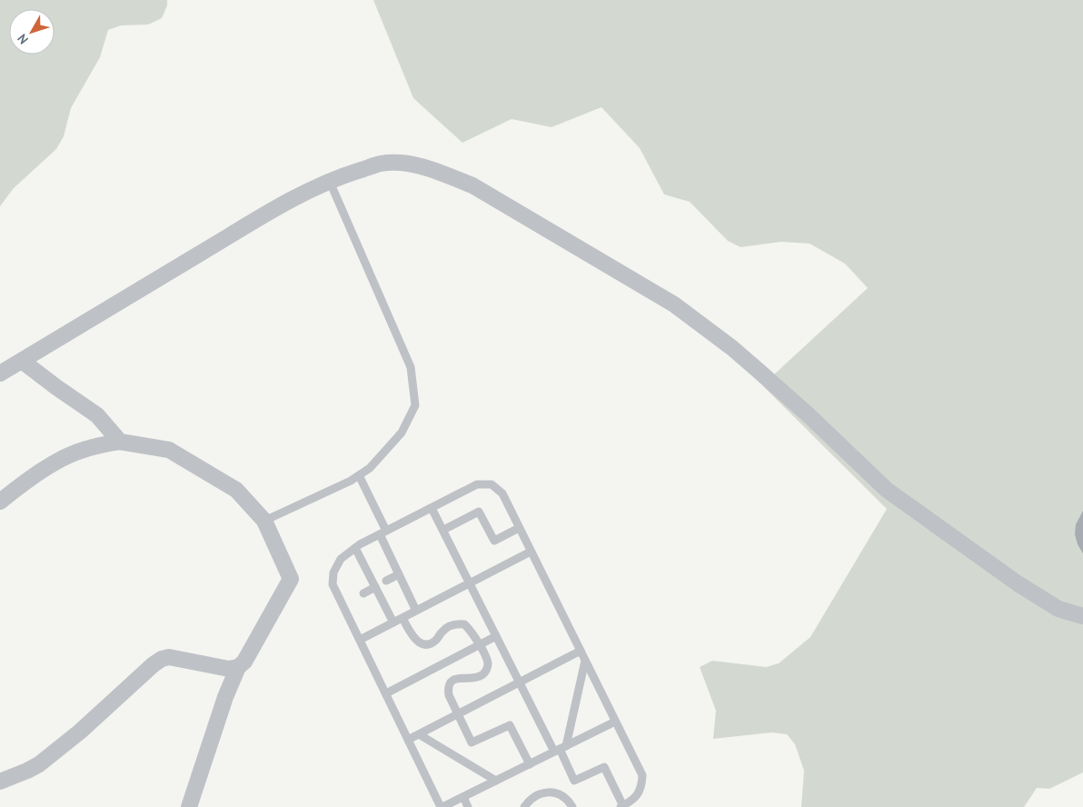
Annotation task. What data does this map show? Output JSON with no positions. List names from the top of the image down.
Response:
{
  "north": "bottom left"
}
